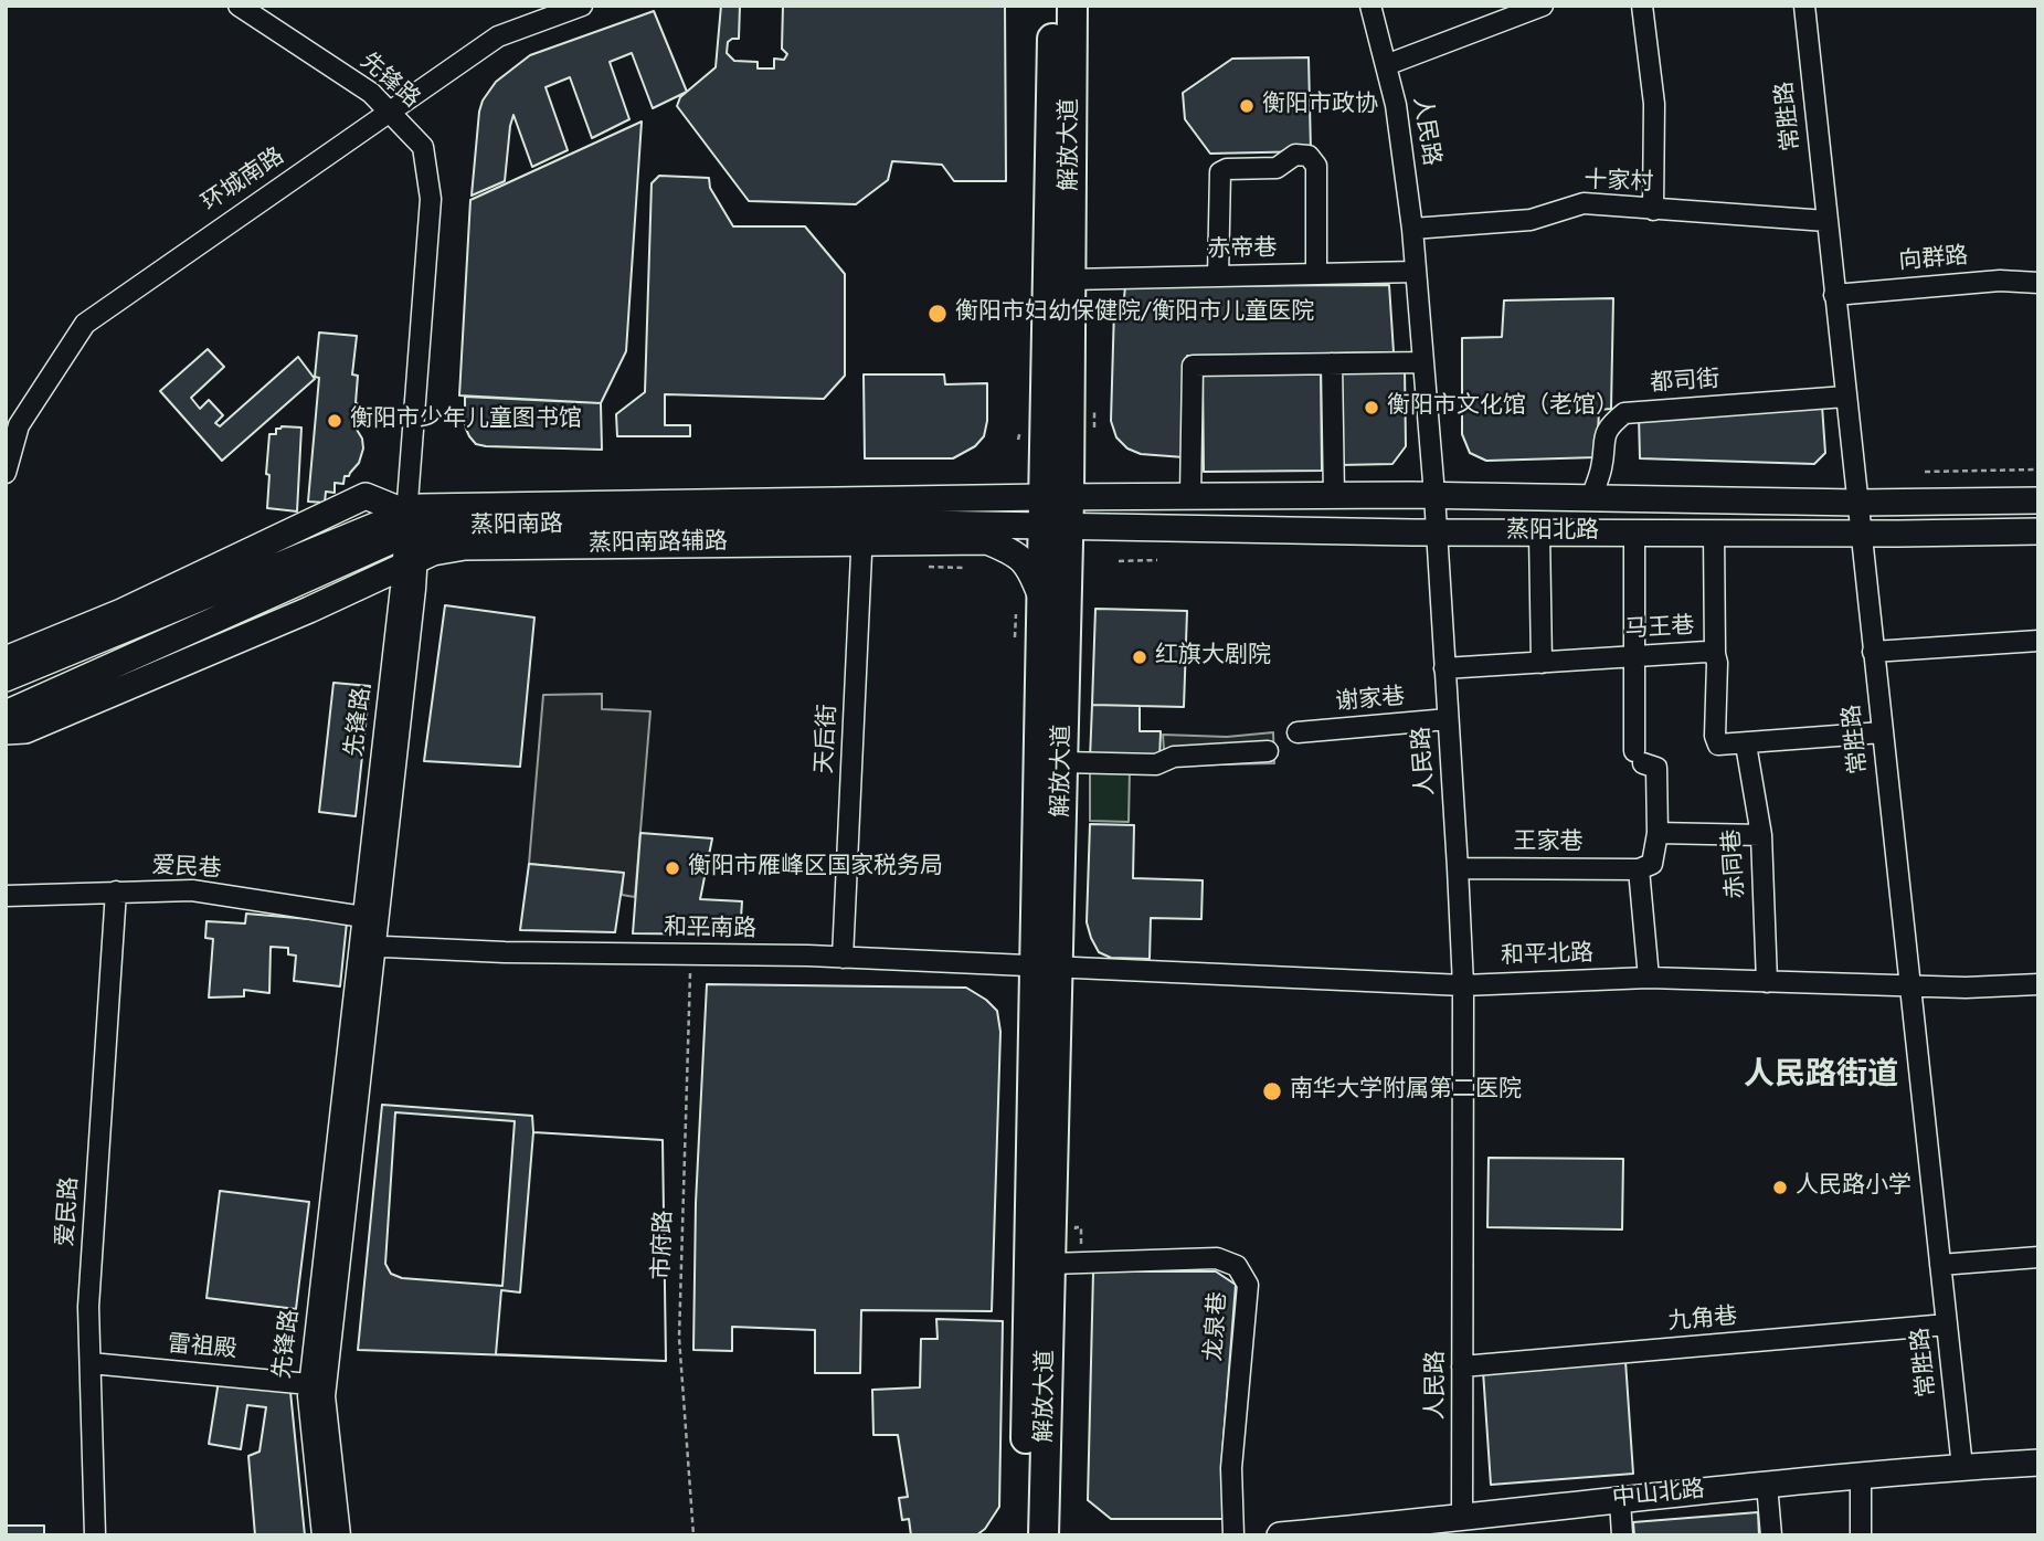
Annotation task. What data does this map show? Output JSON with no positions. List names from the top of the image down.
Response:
{
  "streets": {
    "highway": ["解放大道"],
    "main road": [
      "蒸阳南路",
      "蒸阳北路",
      "蒸阳南路辅路",
      "中山北路"
    ],
    "street": [
      "先锋路",
      "常胜路",
      "人民路",
      "环城南路",
      "十家村",
      "赤帝巷",
      "向群路",
      "都司街",
      "马王巷",
      "谢家巷",
      "天后街",
      "王家巷",
      "赤同巷",
      "爱民巷",
      "和平南路",
      "和平北路",
      "爱民路",
      "九角巷",
      "龙泉巷",
      "雷祖殿"
    ],
    "path": ["市府路"]
  },
  "crossings": [
    ["先锋路", "环城南路"],
    ["先锋路", "蒸阳南路"],
    ["先锋路", "蒸阳南路辅路"],
    ["先锋路", "爱民巷"],
    ["先锋路", "和平南路"],
    ["先锋路", "雷祖殿"],
    ["常胜路", "十家村"],
    ["常胜路", "向群路"],
    ["常胜路", "都司街"],
    ["常胜路", "蒸阳北路"],
    ["常胜路", "马王巷"],
    ["常胜路", "和平北路"],
    ["常胜路", "九角巷"],
    ["常胜路", "中山北路"],
    ["人民路", "十家村"],
    ["人民路", "赤帝巷"],
    ["人民路", "蒸阳北路"],
    ["人民路", "马王巷"],
    ["人民路", "谢家巷"],
    ["人民路", "王家巷"],
    ["人民路", "和平北路"],
    ["人民路", "九角巷"],
    ["人民路", "中山北路"],
    ["解放大道", "赤帝巷"],
    ["解放大道", "蒸阳南路"],
    ["解放大道", "蒸阳北路"],
    ["解放大道", "蒸阳南路辅路"],
    ["解放大道", "和平南路"],
    ["解放大道", "和平北路"],
    ["解放大道", "龙泉巷"],
    ["都司街", "蒸阳北路"],
    ["蒸阳南路", "蒸阳北路"],
    ["蒸阳南路", "蒸阳南路辅路"],
    ["蒸阳南路", "天后街"],
    ["蒸阳南路辅路", "天后街"],
    ["马王巷", "赤同巷"],
    ["天后街", "和平南路"],
    ["赤同巷", "和平北路"],
    ["爱民巷", "爱民路"],
    ["和平南路", "和平北路"],
    ["和平南路", "市府路"],
    ["爱民路", "雷祖殿"]
  ],
  "districts": ["人民路街道"],
  "places": [
    "衡阳市政协",
    "衡阳市妇幼保健院/衡阳市儿童医院",
    "衡阳市文化馆（老馆）",
    "衡阳市少年儿童图书馆",
    "红旗大剧院",
    "衡阳市雁峰区国家税务局",
    "南华大学附属第二医院",
    "人民路小学"
  ]
}
